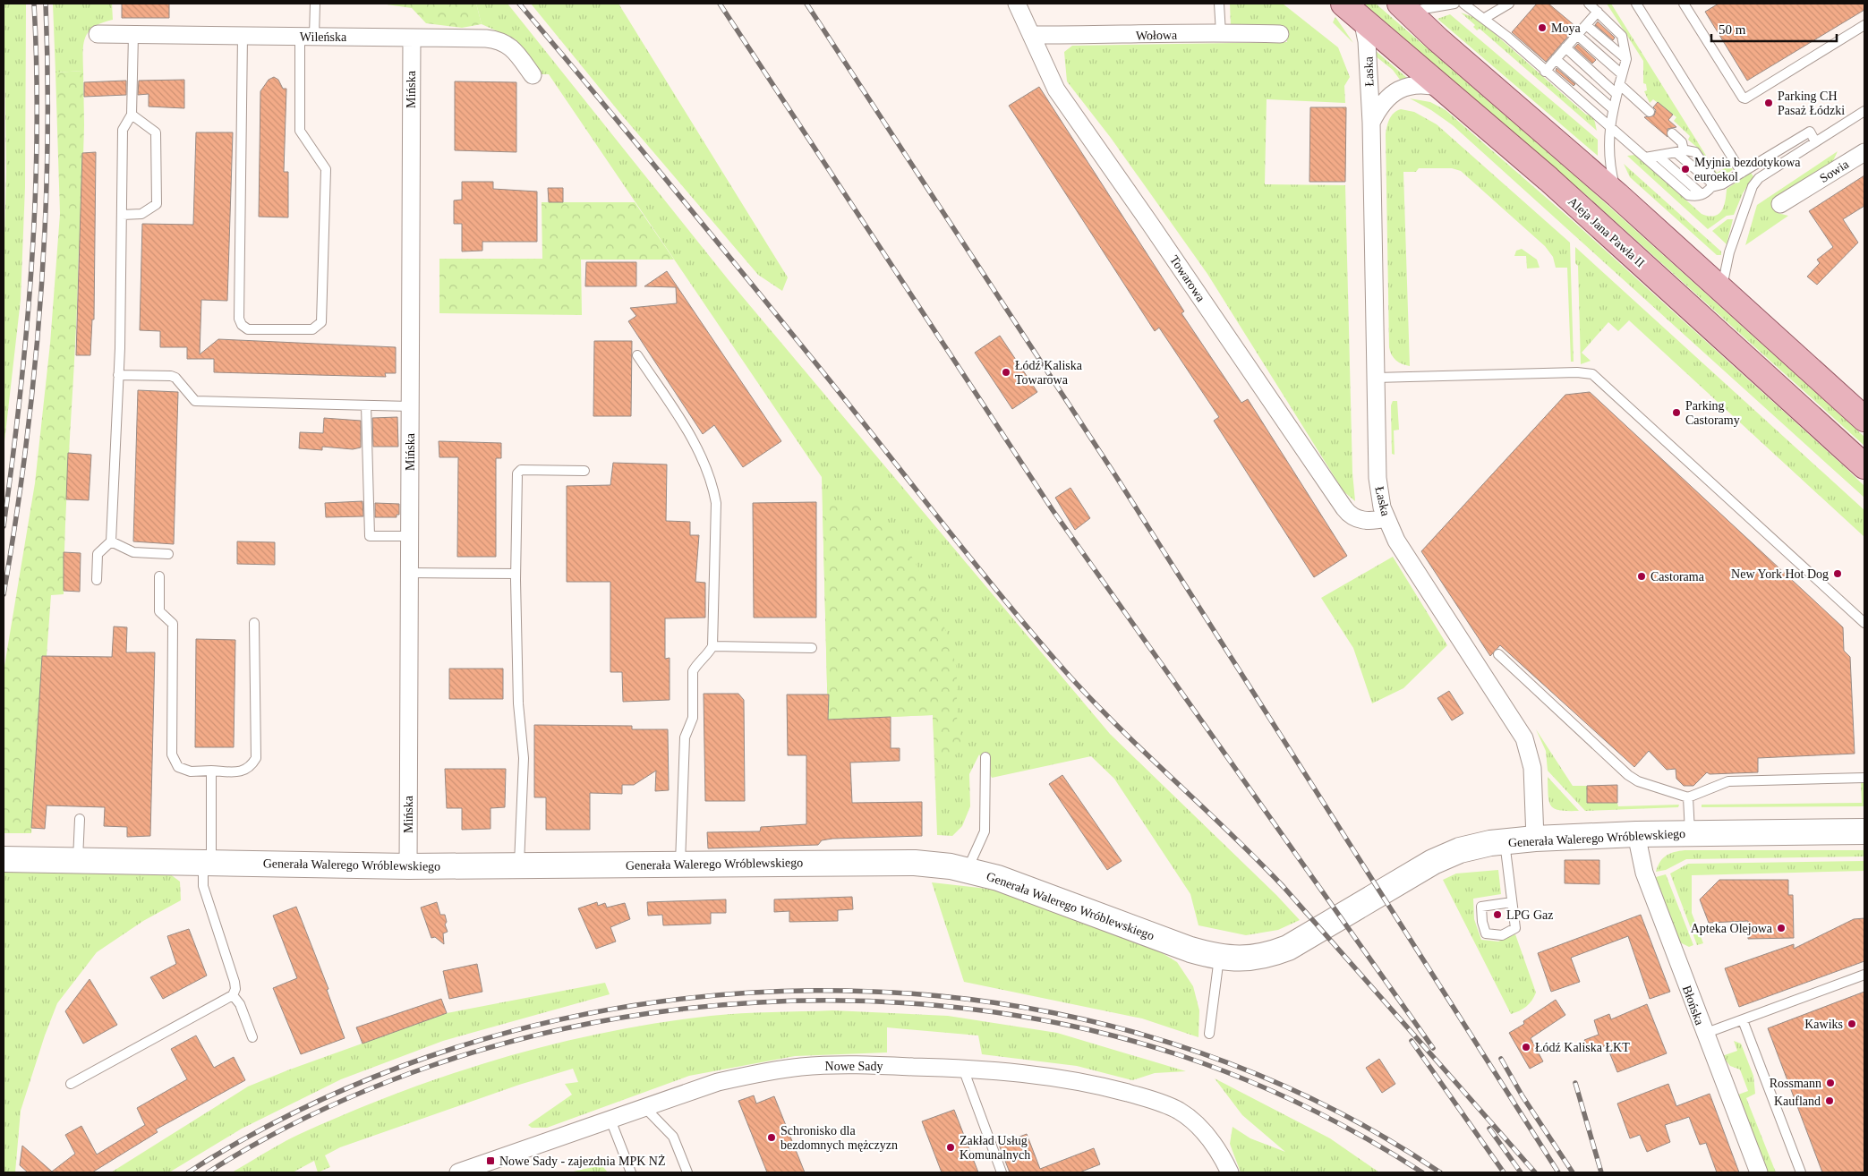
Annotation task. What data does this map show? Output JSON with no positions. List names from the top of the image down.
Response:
{
  "streets": {
    "main road": ["Aleja Jana Pawła II"],
    "street": [
      "Wołowa",
      "Wileńska",
      "Łaska",
      "Mińska",
      "Sowia",
      "Towarowa",
      "Generała Walerego Wróblewskiego",
      "Błońska",
      "Nowe Sady"
    ]
  },
  "crossings": [
    ["Wołowa", "Towarowa"],
    ["Wileńska", "Mińska"],
    ["Łaska", "Aleja Jana Pawła II"],
    ["Łaska", "Towarowa"],
    ["Łaska", "Generała Walerego Wróblewskiego"],
    ["Mińska", "Generała Walerego Wróblewskiego"],
    ["Generała Walerego Wróblewskiego", "Błońska"]
  ],
  "places": {
    "other": [
      "Moya",
      "Parking CH Pasaż Łódzki",
      "Myjnia bezdotykowa euroekol",
      "Łódź Kaliska Towarowa",
      "Parking Castoramy",
      "New York Hot Dog",
      "Castorama",
      "LPG Gaz",
      "Apteka Olejowa",
      "Kawiks",
      "Łódź Kaliska ŁKT",
      "Rossmann",
      "Kaufland",
      "Schronisko dla bezdomnych mężczyzn",
      "Zakład Usług Komunalnych"
    ],
    "transit": ["Nowe Sady - zajezdnia MPK NŻ"]
  },
  "scale_bar": "50 m"
}
